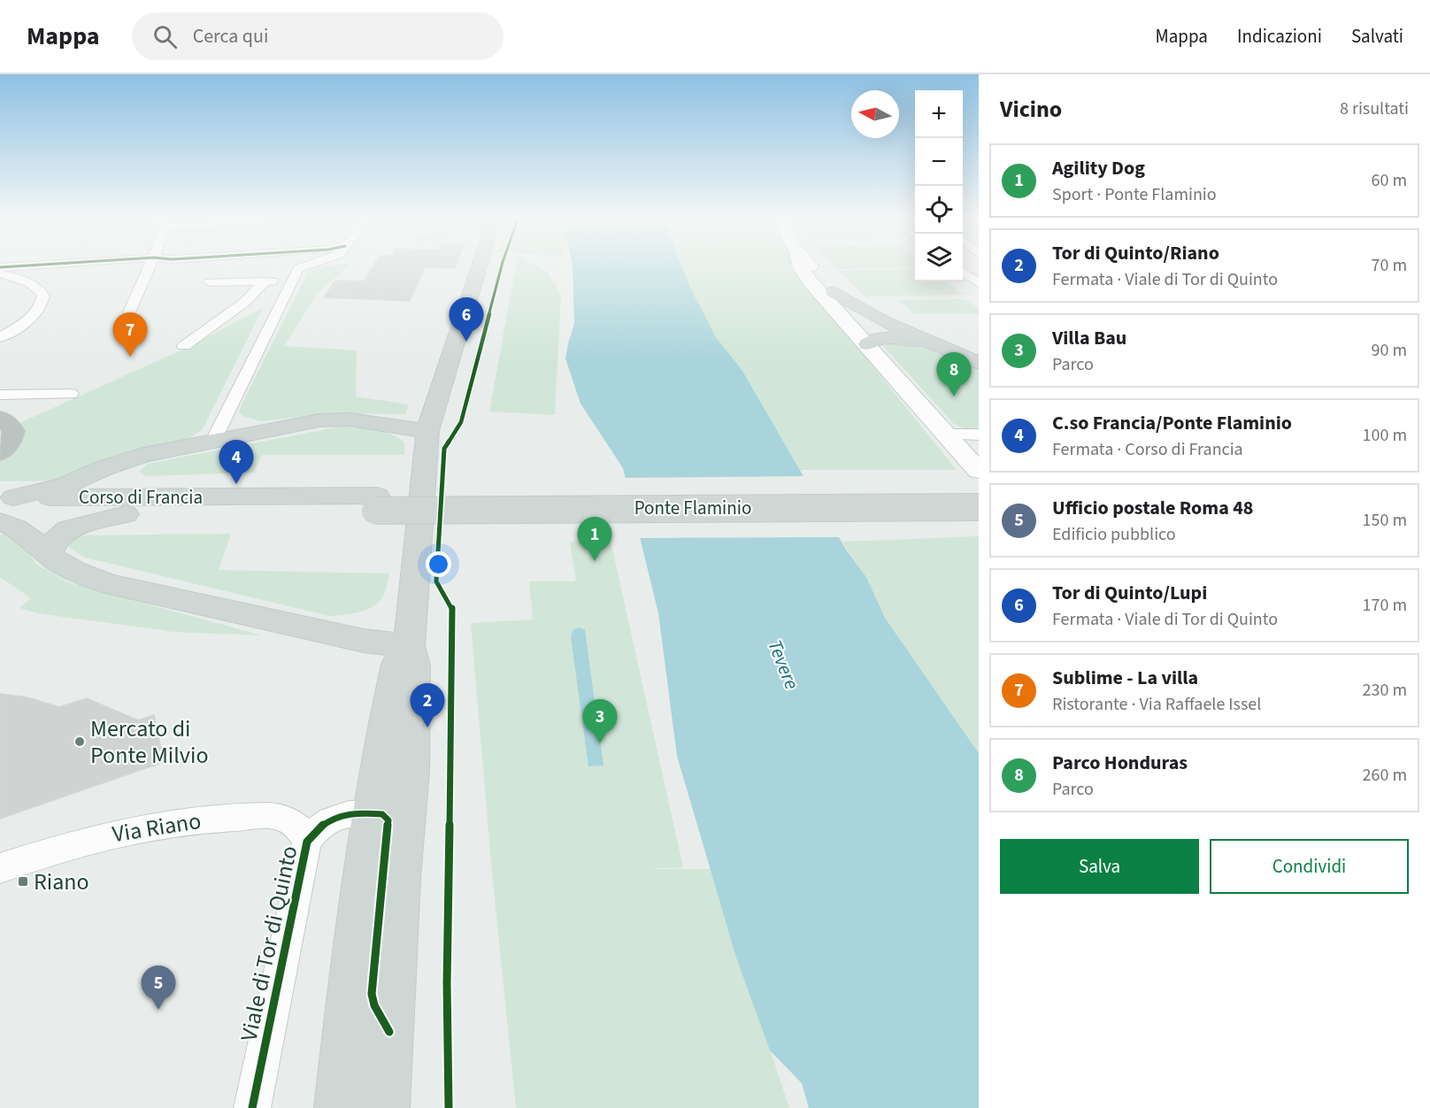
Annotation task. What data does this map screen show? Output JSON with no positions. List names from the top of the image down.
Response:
{
  "streets": {
    "main road": ["Corso di Francia", "Ponte Flaminio"],
    "street": ["Via Riano", "Viale di Tor di Quinto"]
  },
  "crossings": [
    ["Corso di Francia", "Ponte Flaminio"],
    ["Via Riano", "Viale di Tor di Quinto"]
  ],
  "water": ["Tevere"],
  "places": {
    "other": ["Mercato di Ponte Milvio"],
    "transit": ["Riano"]
  },
  "north": "left",
  "page": {
    "header": "Mappa",
    "search": "Cerca qui",
    "nav": ["Mappa", "Indicazioni", "Salvati"],
    "heading": ["Vicino", "8 risultati"],
    "map_buttons": ["+", "−"],
    "list": [
      {
        "mark": "1",
        "name": "Agility Dog",
        "note": "Sport · Ponte Flaminio",
        "value": "60 m"
      },
      {
        "mark": "2",
        "name": "Tor di Quinto/Riano",
        "note": "Fermata · Viale di Tor di Quinto",
        "value": "70 m"
      },
      {
        "mark": "3",
        "name": "Villa Bau",
        "note": "Parco",
        "value": "90 m"
      },
      {
        "mark": "4",
        "name": "C.so Francia/Ponte Flaminio",
        "note": "Fermata · Corso di Francia",
        "value": "100 m"
      },
      {
        "mark": "5",
        "name": "Ufficio postale Roma 48",
        "note": "Edificio pubblico",
        "value": "150 m"
      },
      {
        "mark": "6",
        "name": "Tor di Quinto/Lupi",
        "note": "Fermata · Viale di Tor di Quinto",
        "value": "170 m"
      },
      {
        "mark": "7",
        "name": "Sublime - La villa",
        "note": "Ristorante · Via Raffaele Issel",
        "value": "230 m"
      },
      {
        "mark": "8",
        "name": "Parco Honduras",
        "note": "Parco",
        "value": "260 m"
      }
    ],
    "pins": [
      "6",
      "7",
      "8",
      "4",
      "1",
      "2",
      "3",
      "5"
    ],
    "buttons": ["Salva", "Condividi"]
  }
}
